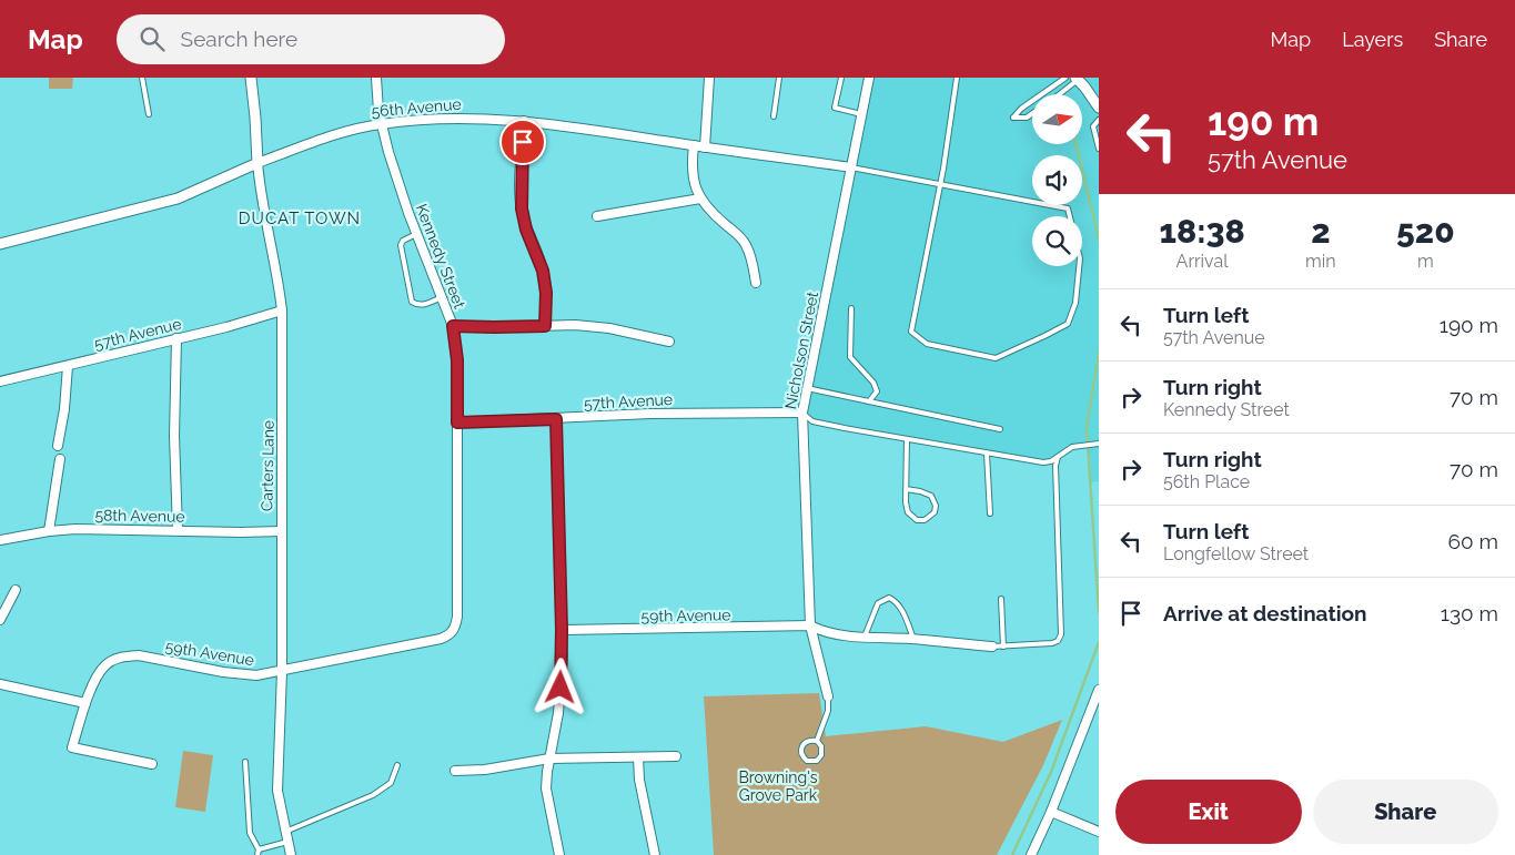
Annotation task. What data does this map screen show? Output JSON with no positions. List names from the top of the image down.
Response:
{
  "streets": {
    "street": [
      "56th Avenue",
      "Kennedy Street",
      "57th Avenue",
      "Nicholson Street",
      "Carters Lane",
      "58th Avenue",
      "59th Avenue"
    ]
  },
  "crossings": [
    ["56th Avenue", "Kennedy Street"],
    ["56th Avenue", "Nicholson Street"],
    ["56th Avenue", "Carters Lane"],
    ["Kennedy Street", "57th Avenue"],
    ["Kennedy Street", "59th Avenue"],
    ["57th Avenue", "Nicholson Street"],
    ["57th Avenue", "Carters Lane"],
    ["Nicholson Street", "59th Avenue"],
    ["Carters Lane", "58th Avenue"],
    ["Carters Lane", "59th Avenue"]
  ],
  "districts": ["DUCAT TOWN"],
  "parks": ["Browning's Grove Park"],
  "north": "right",
  "page": {
    "header": "Map",
    "search": "Search here",
    "nav": ["Map", "Layers", "Share"],
    "turn": ["190 m", "57th Avenue"],
    "eta": [
      "18:38",
      "Arrival",
      "2",
      "min",
      "520",
      "m"
    ],
    "list": [
      {
        "name": "Turn left",
        "note": "57th Avenue",
        "value": "190 m"
      },
      {
        "name": "Turn right",
        "note": "Kennedy Street",
        "value": "70 m"
      },
      {
        "name": "Turn right",
        "note": "56th Place",
        "value": "70 m"
      },
      {
        "name": "Turn left",
        "note": "Longfellow Street",
        "value": "60 m"
      },
      {
        "name": "Arrive at destination",
        "value": "130 m"
      }
    ],
    "buttons": ["Exit", "Share"]
  }
}
